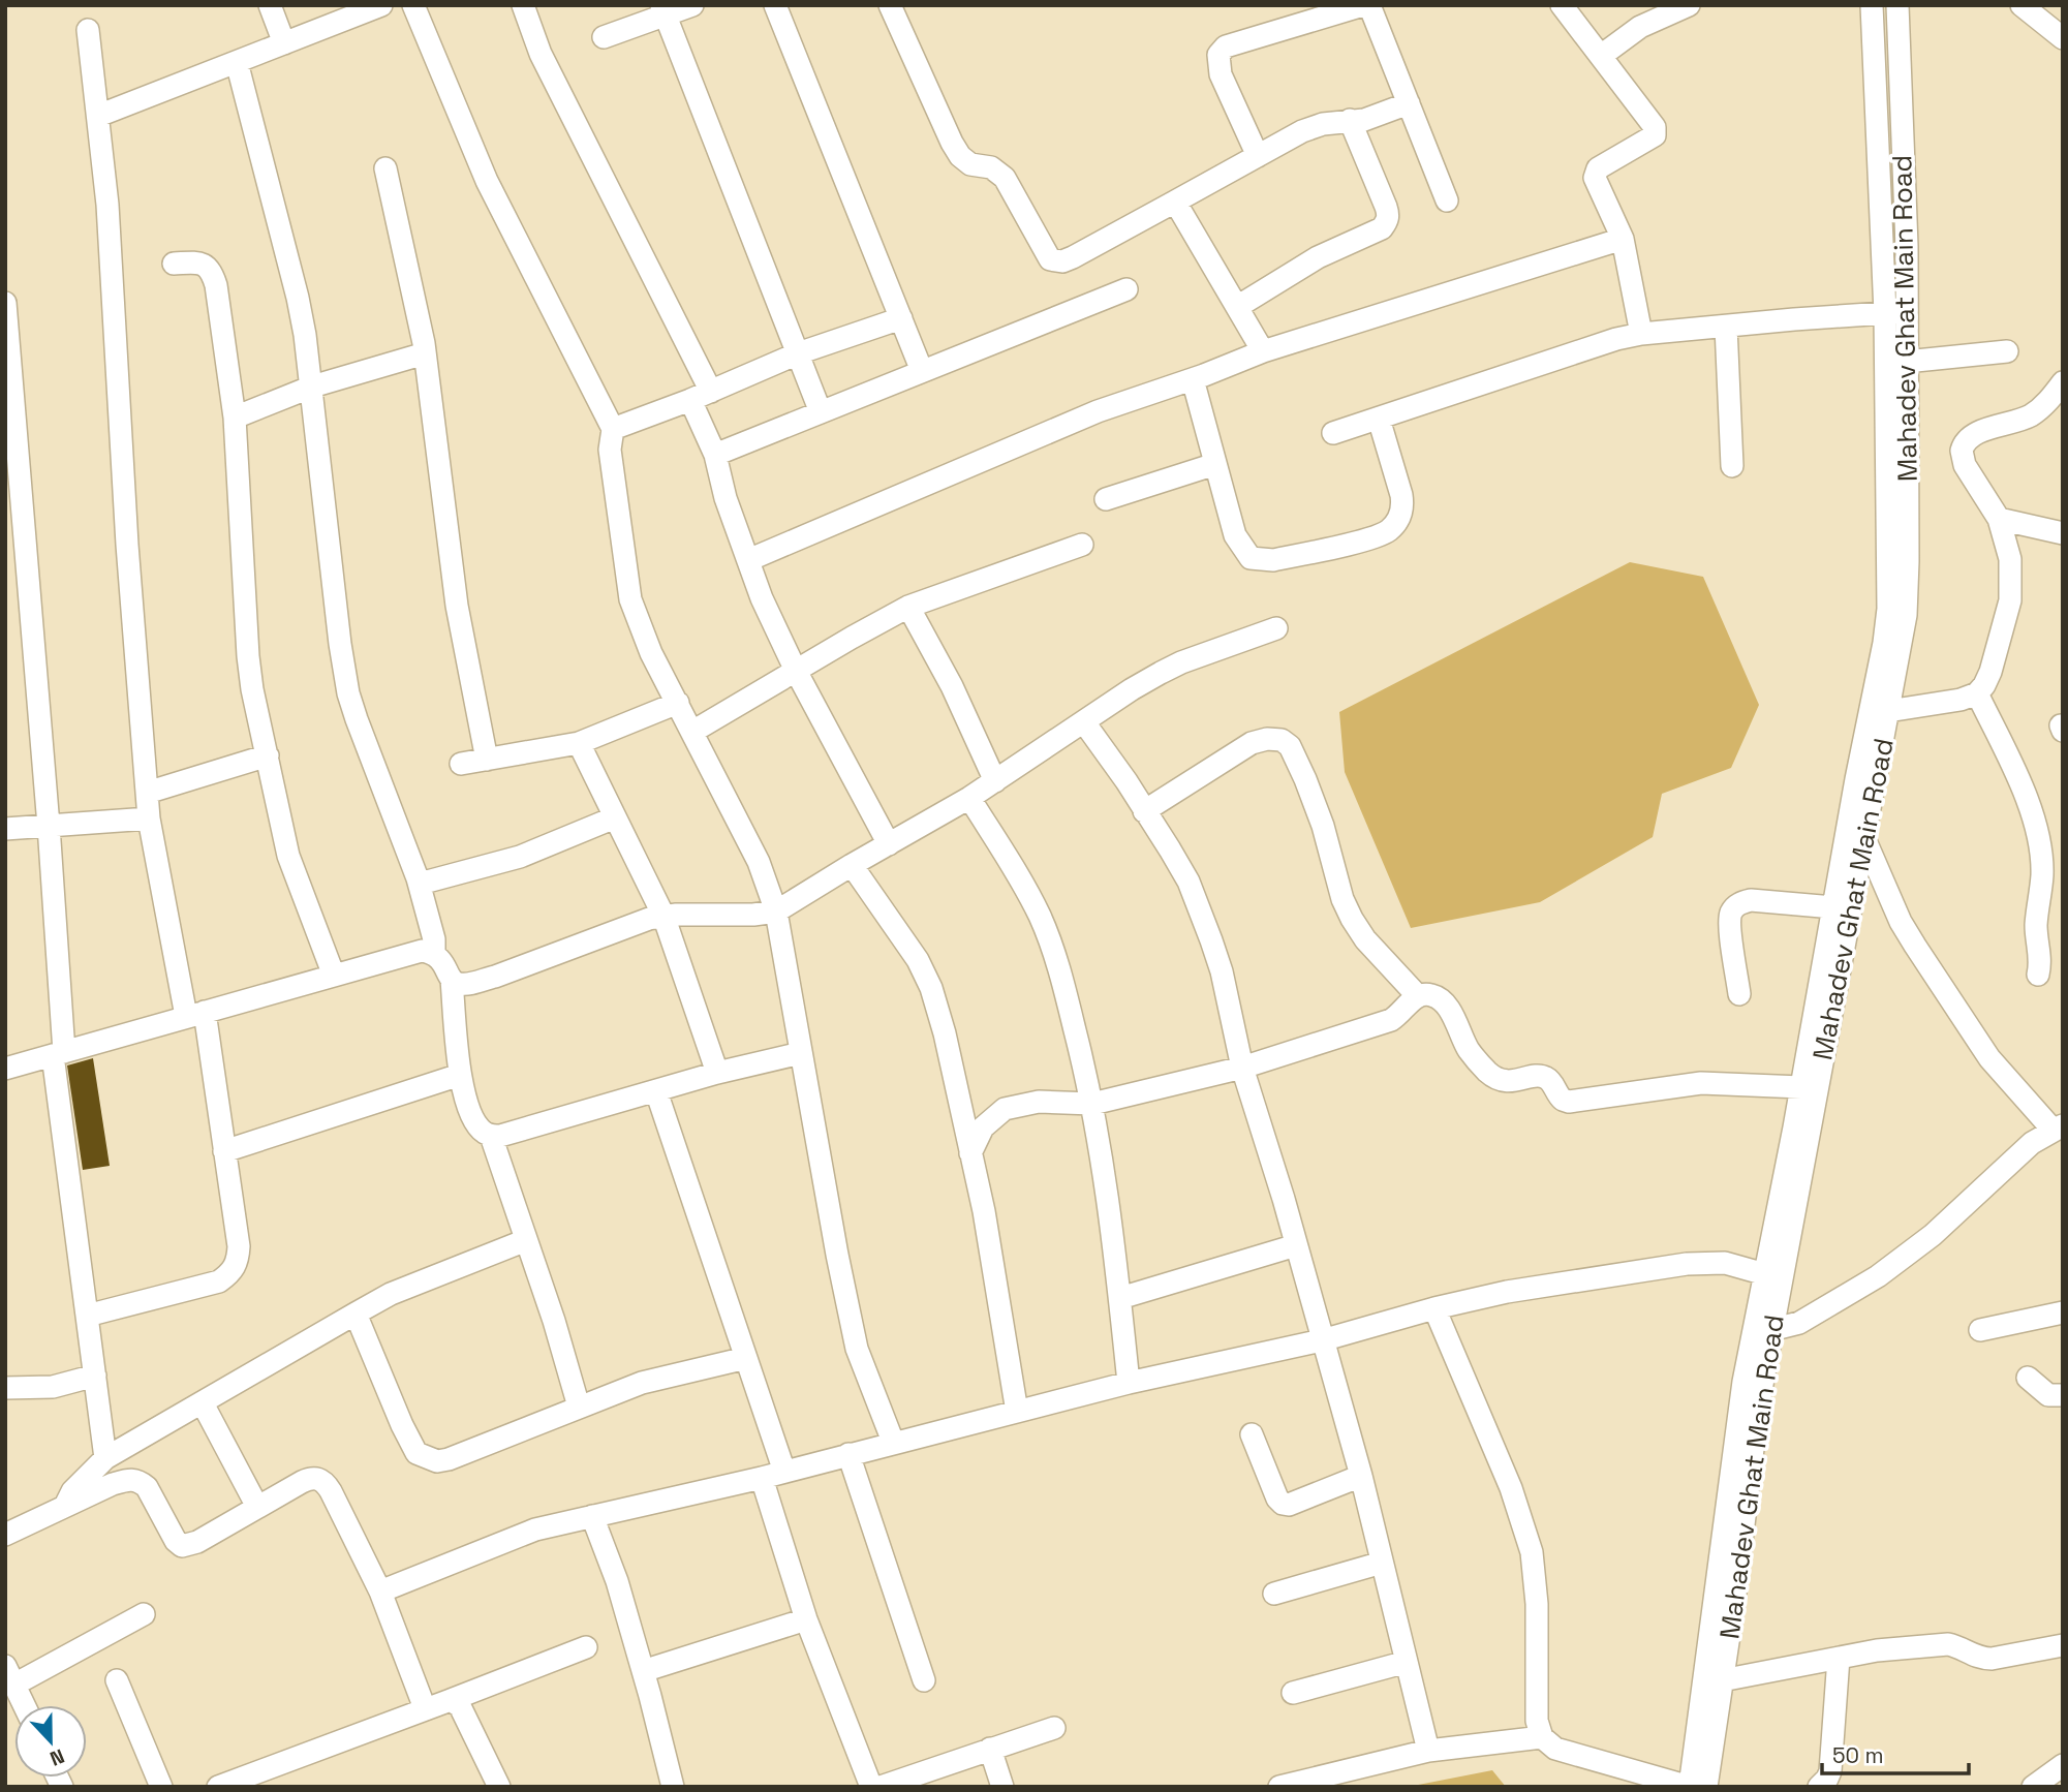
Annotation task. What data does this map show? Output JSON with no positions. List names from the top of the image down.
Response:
{
  "streets": {
    "street": ["Mahadev Ghat Main Road"]
  },
  "scale_bar": "50 m",
  "north": "bottom"
}
